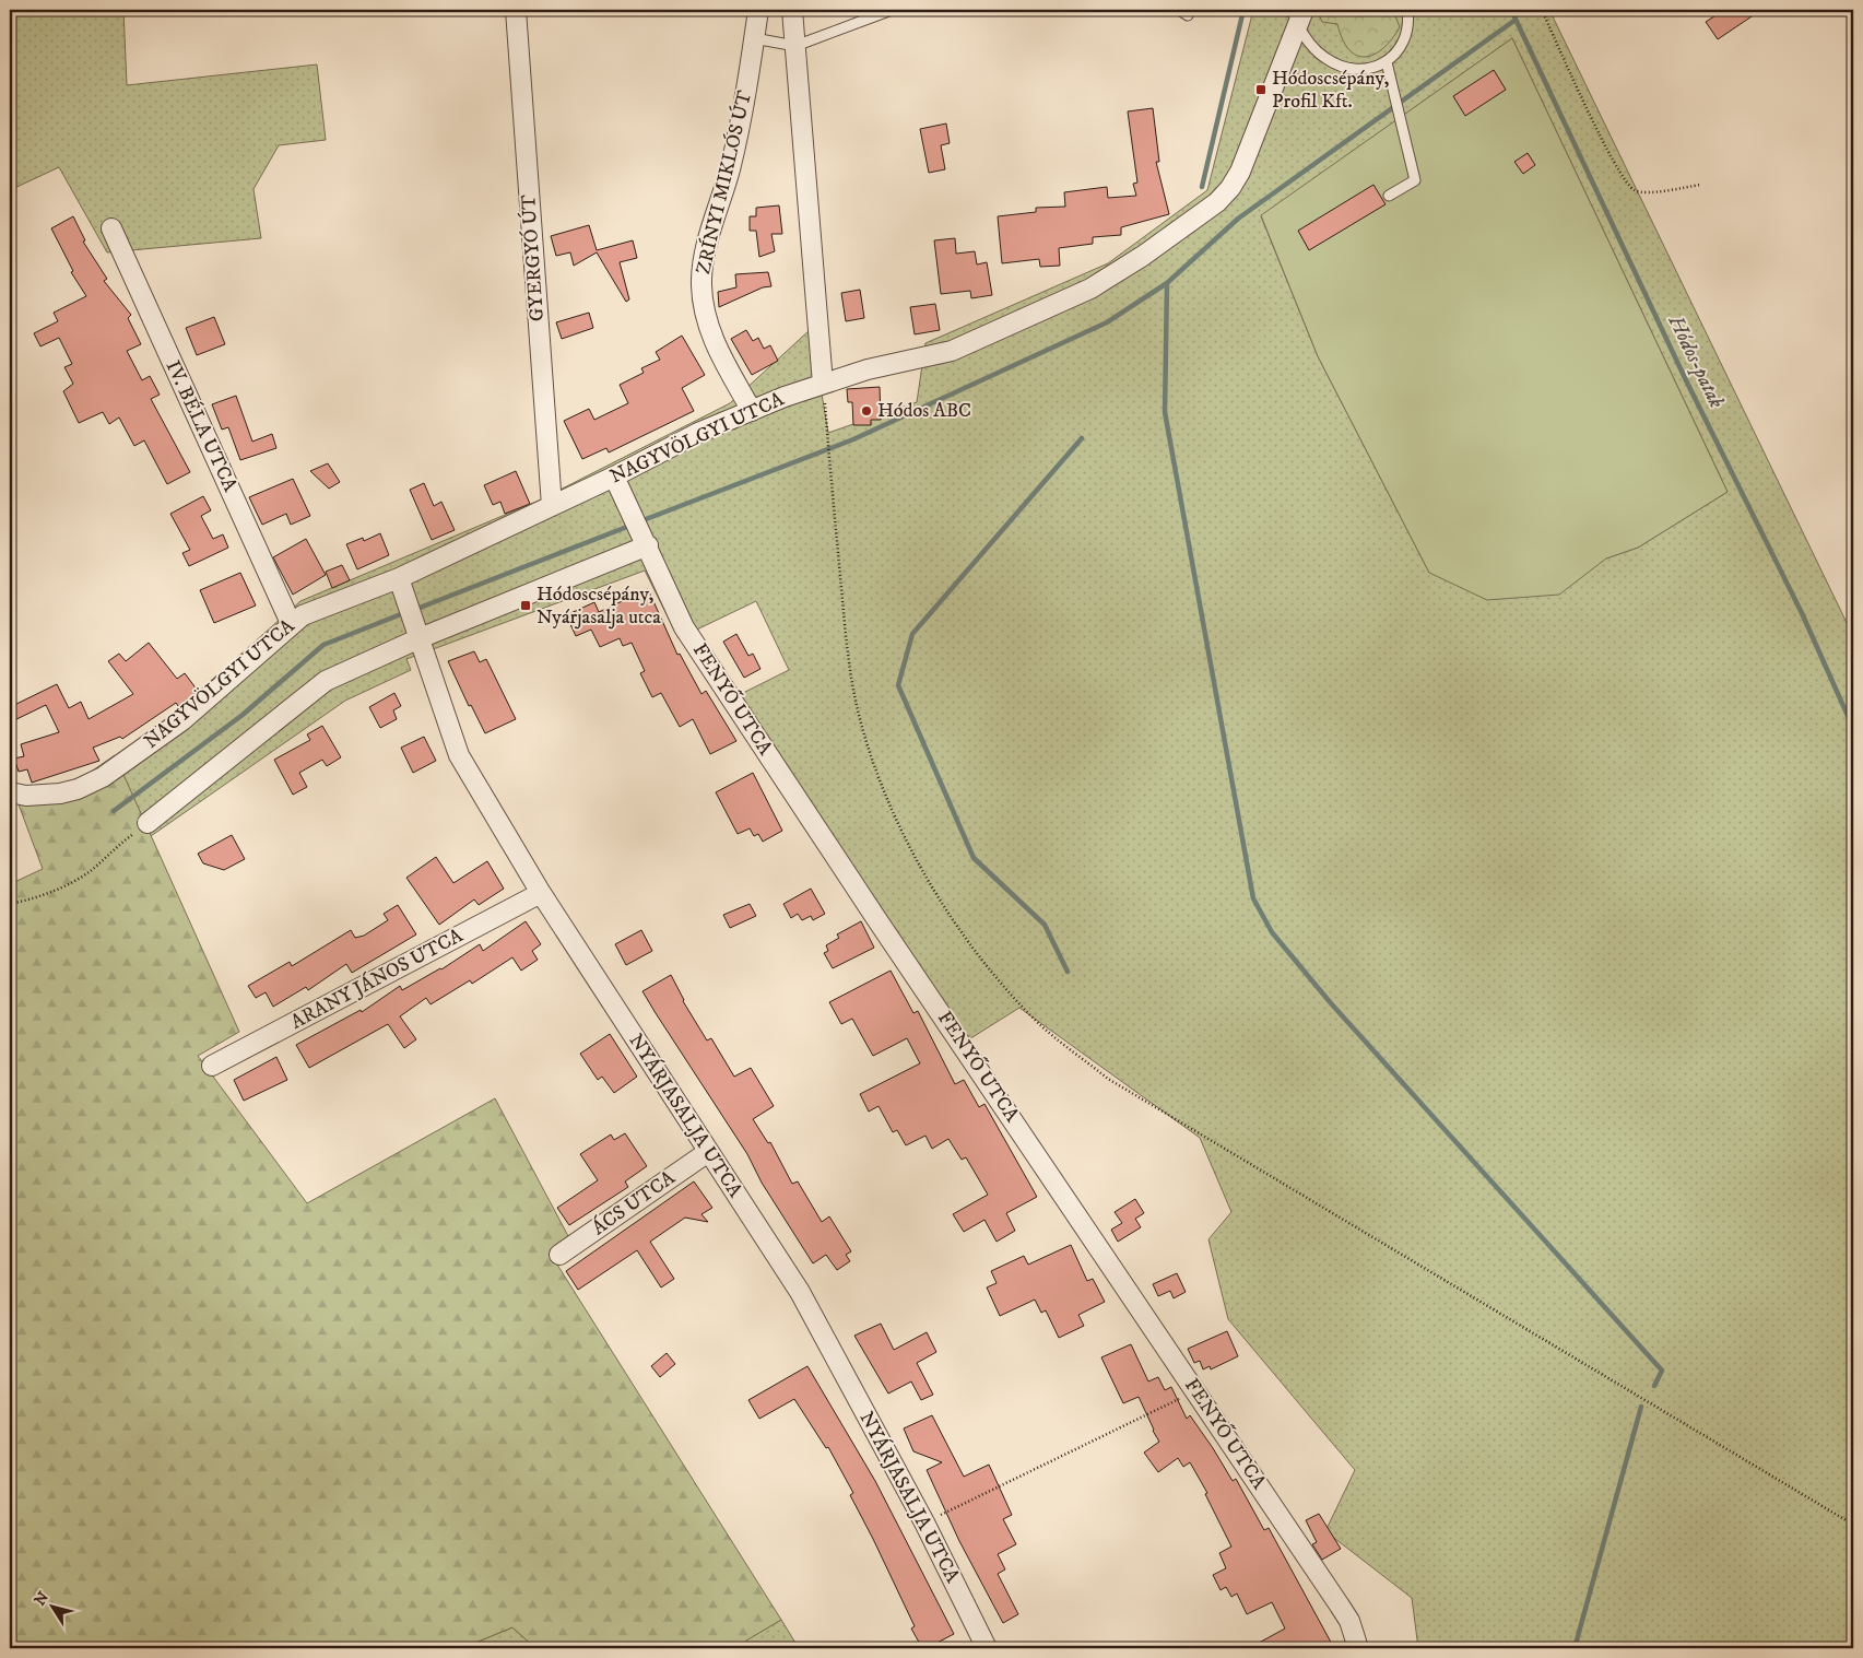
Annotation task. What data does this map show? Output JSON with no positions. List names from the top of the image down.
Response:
{
  "streets": {
    "street": [
      "ZRÍNYI MIKLÓS ÚT",
      "GYERGYÓ ÚT",
      "IV. BÉLA UTCA",
      "NAGYVÖLGYI UTCA",
      "FENYŐ UTCA",
      "ARANY JÁNOS UTCA",
      "NYÁRJASALJA UTCA",
      "ÁCS UTCA"
    ]
  },
  "crossings": [
    ["ZRÍNYI MIKLÓS ÚT", "NAGYVÖLGYI UTCA"],
    ["GYERGYÓ ÚT", "NAGYVÖLGYI UTCA"],
    ["IV. BÉLA UTCA", "NAGYVÖLGYI UTCA"],
    ["NAGYVÖLGYI UTCA", "FENYŐ UTCA"],
    ["NAGYVÖLGYI UTCA", "NYÁRJASALJA UTCA"],
    ["ARANY JÁNOS UTCA", "NYÁRJASALJA UTCA"],
    ["NYÁRJASALJA UTCA", "ÁCS UTCA"]
  ],
  "water": ["Hódos-patak"],
  "places": {
    "transit": ["Hódoscsépány, Profil Kft.", "Hódoscsépány, Nyárjasalja utca"],
    "other": ["Hódos ABC"]
  },
  "north": "top left"
}
